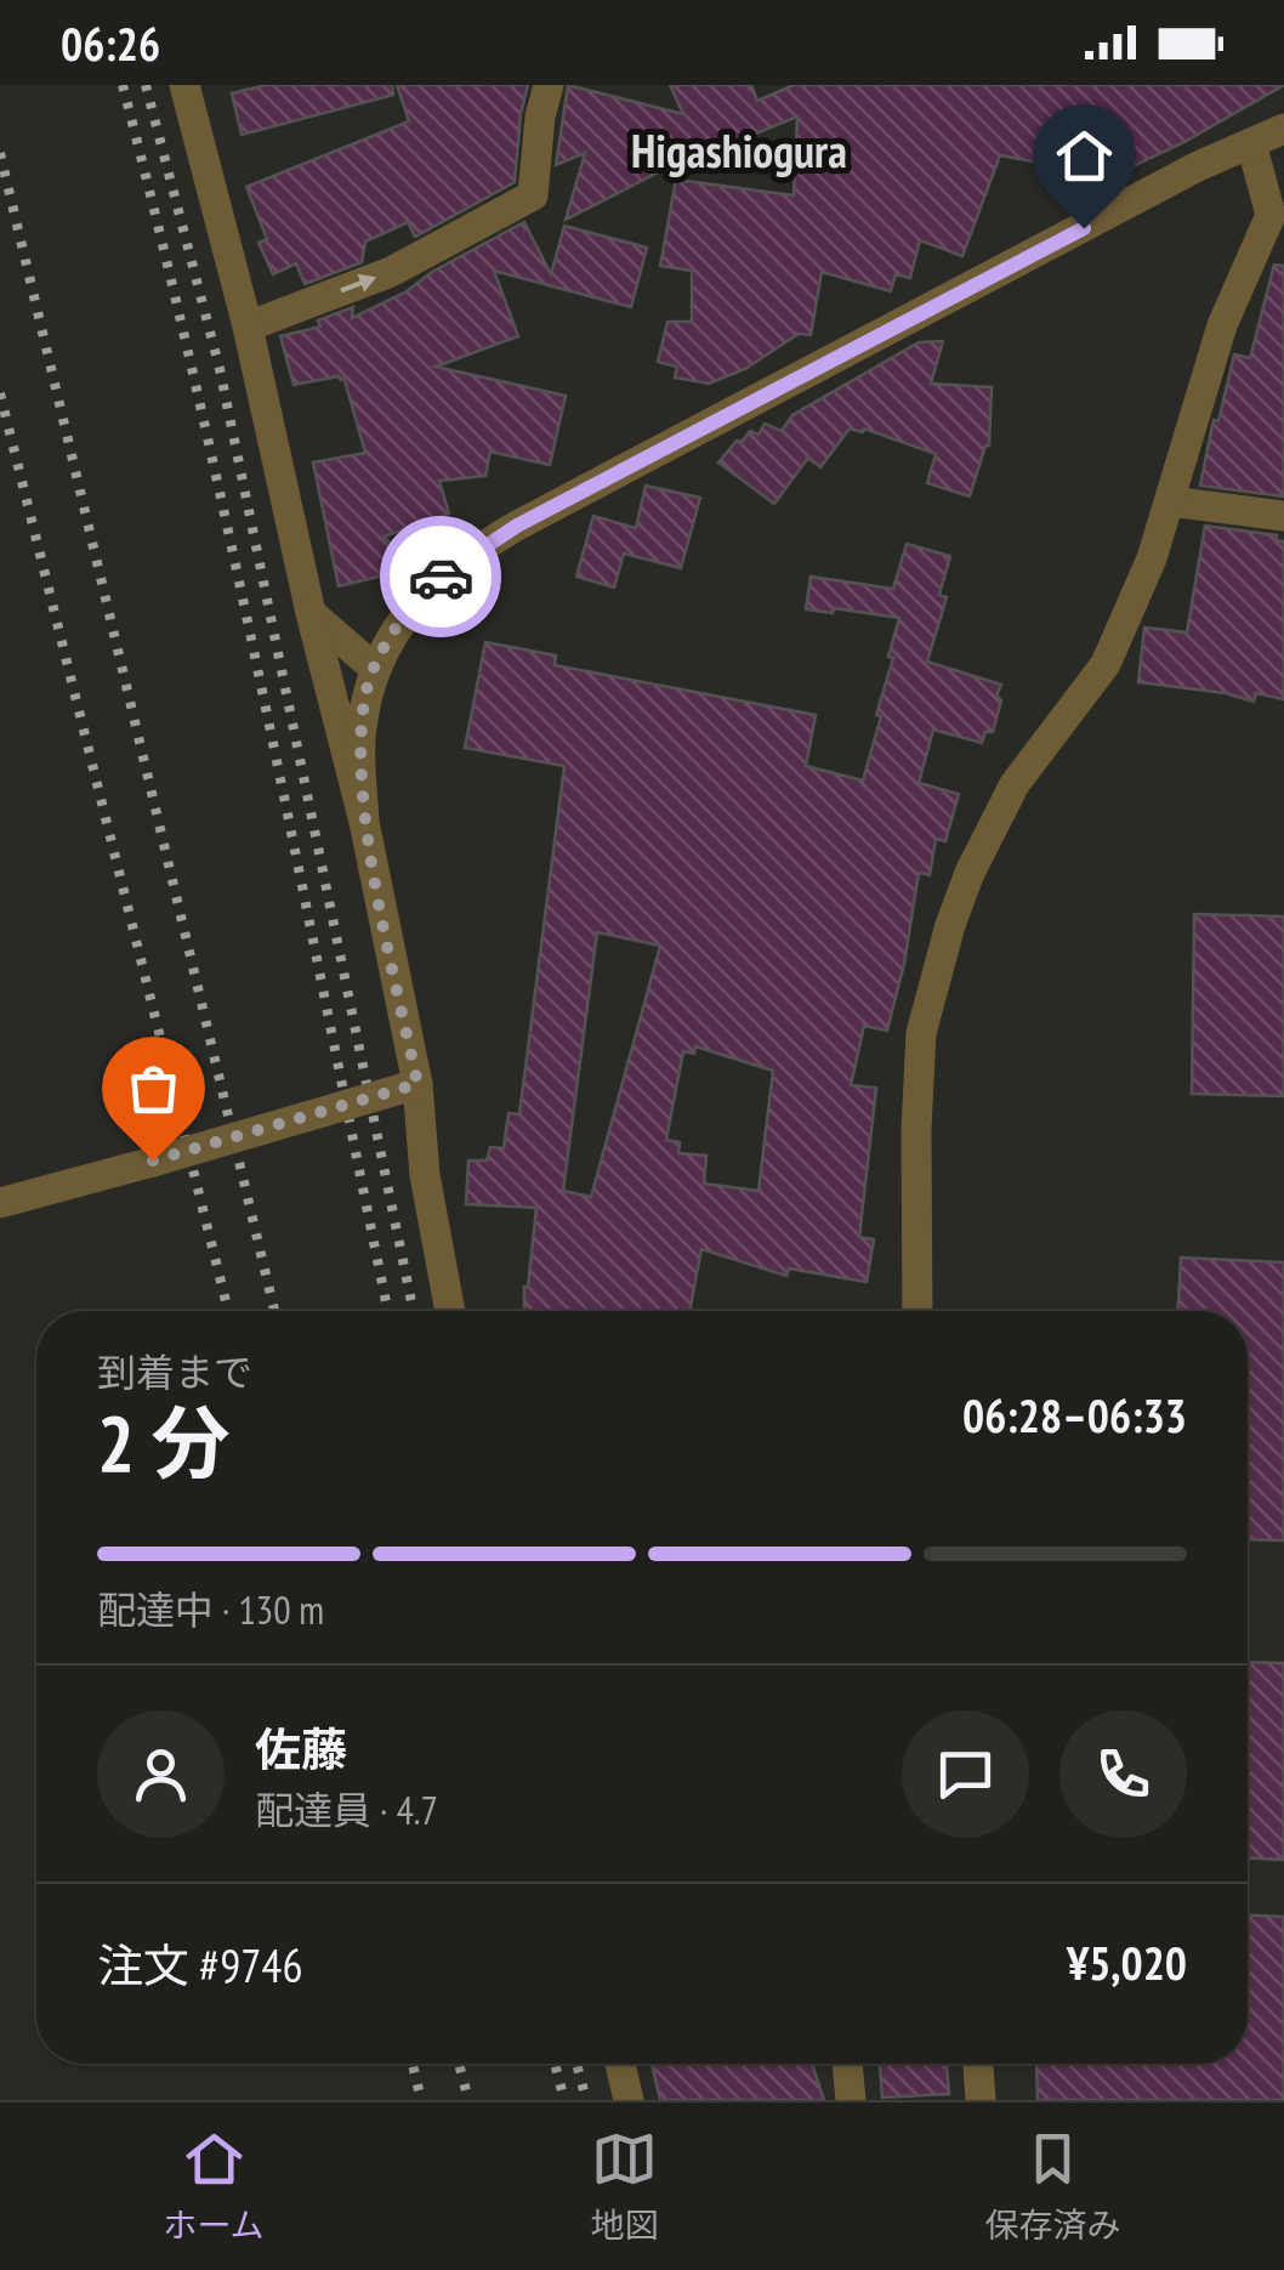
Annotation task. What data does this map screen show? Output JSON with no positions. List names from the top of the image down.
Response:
{
  "districts": ["Higashiogura"],
  "page": {
    "status": "06:26",
    "heading": ["2 分", "到着まで", "06:28–06:33"],
    "panel": [
      "佐藤",
      "配達員 · 4.7",
      "注文 #9746",
      "¥5,020"
    ],
    "bar": "配達中 · 130 m",
    "tabs": ["ホーム", "地図", "保存済み"]
  }
}
